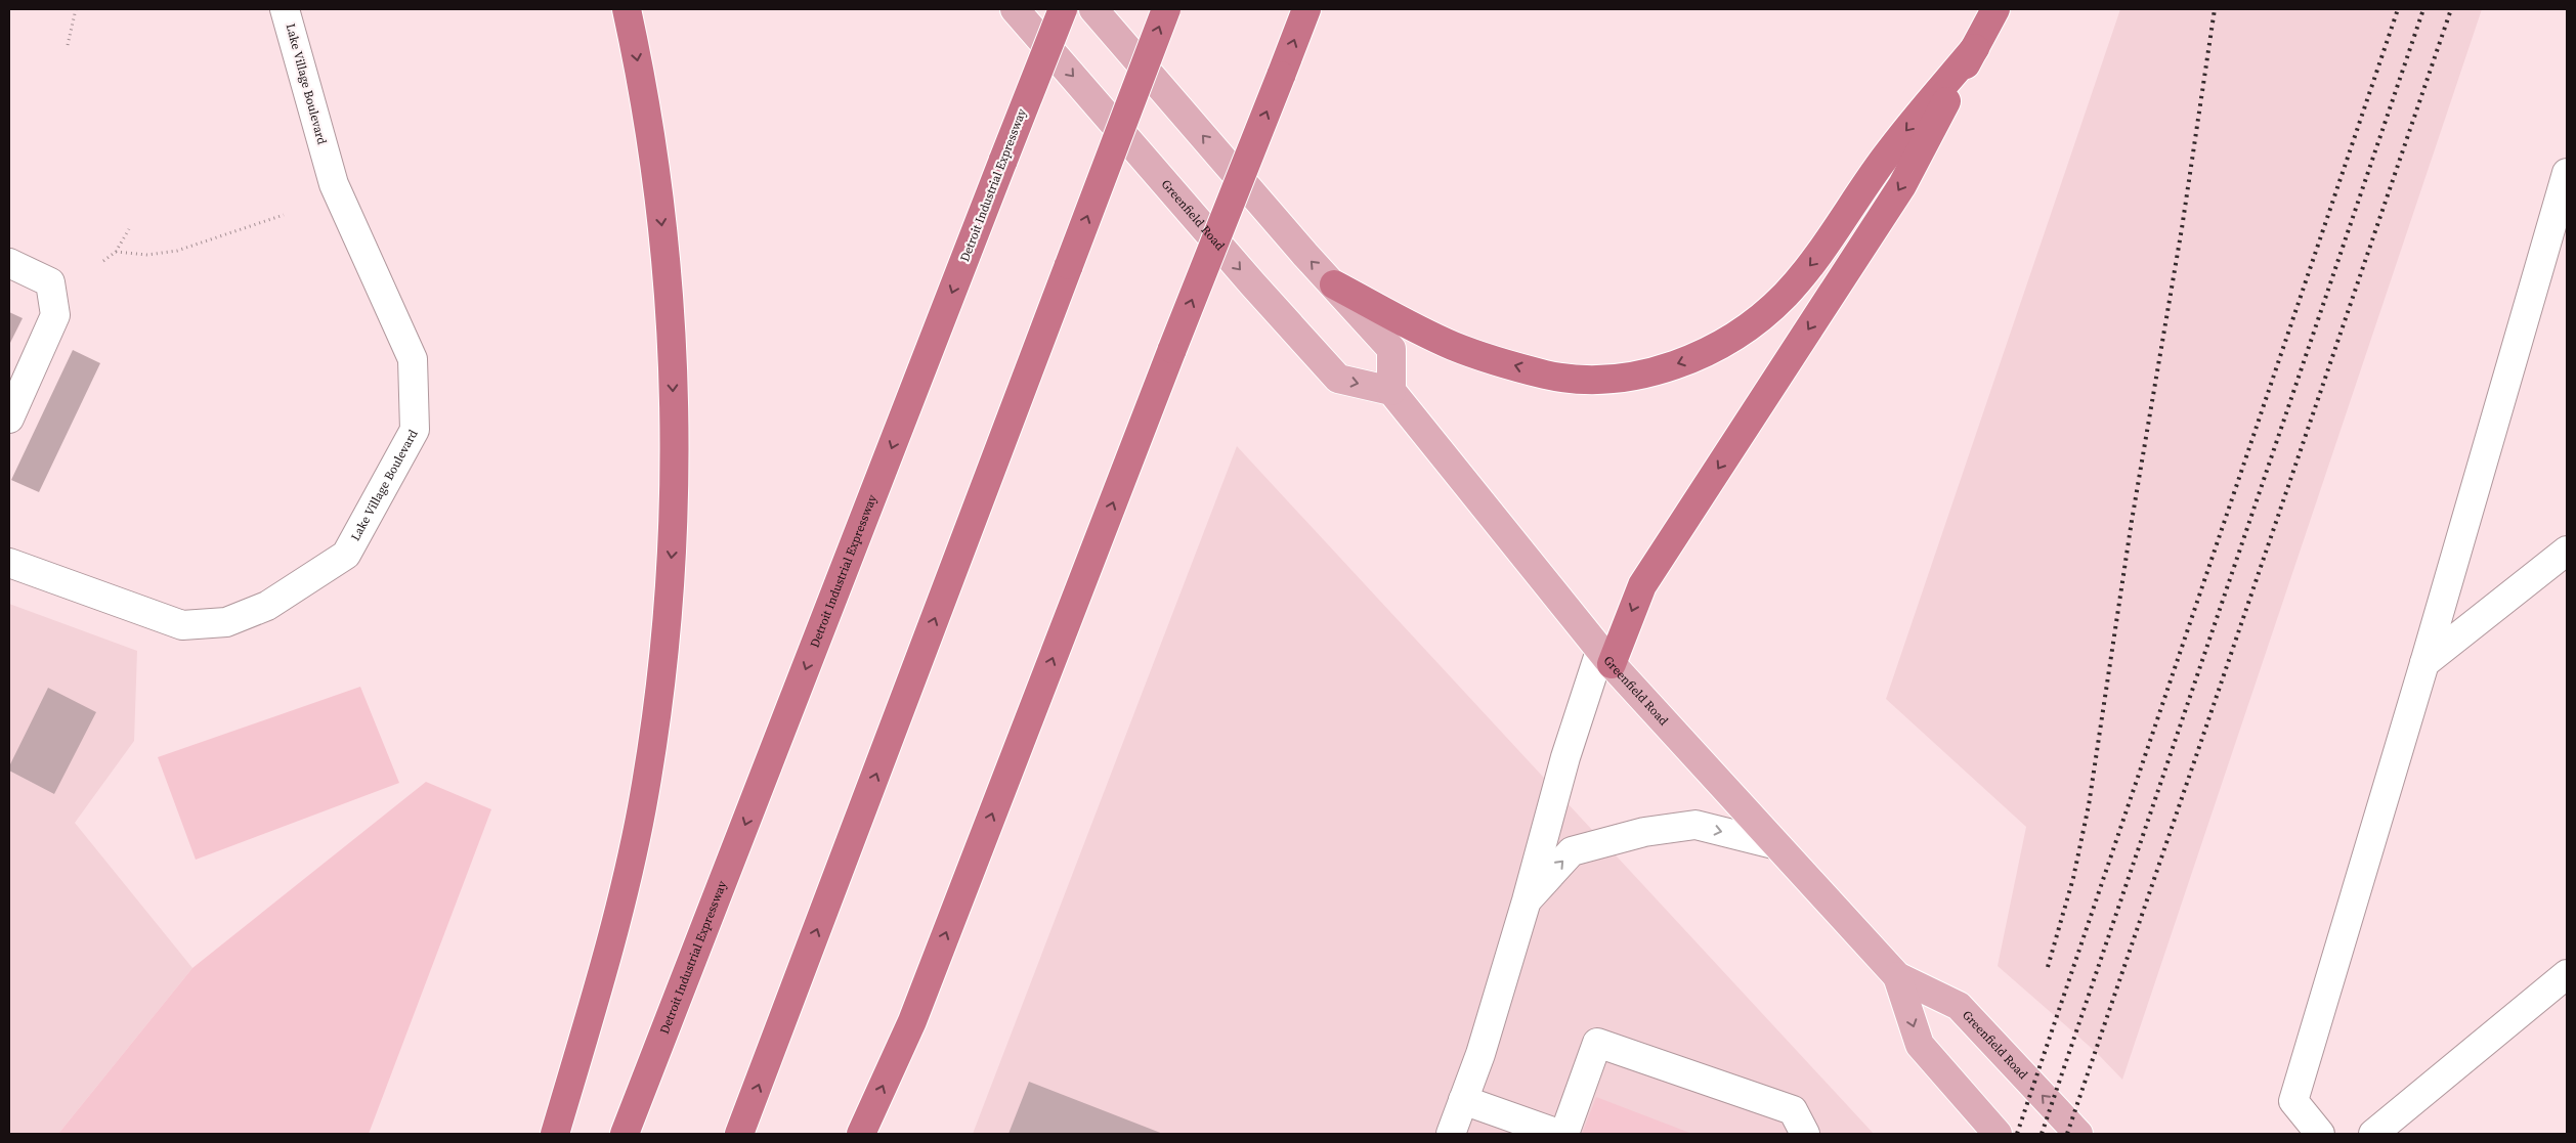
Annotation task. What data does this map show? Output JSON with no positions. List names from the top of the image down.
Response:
{
  "streets": {
    "highway": ["Detroit Industrial Expressway"],
    "main road": ["Greenfield Road"],
    "street": ["Lake Village Boulevard"]
  }
}
